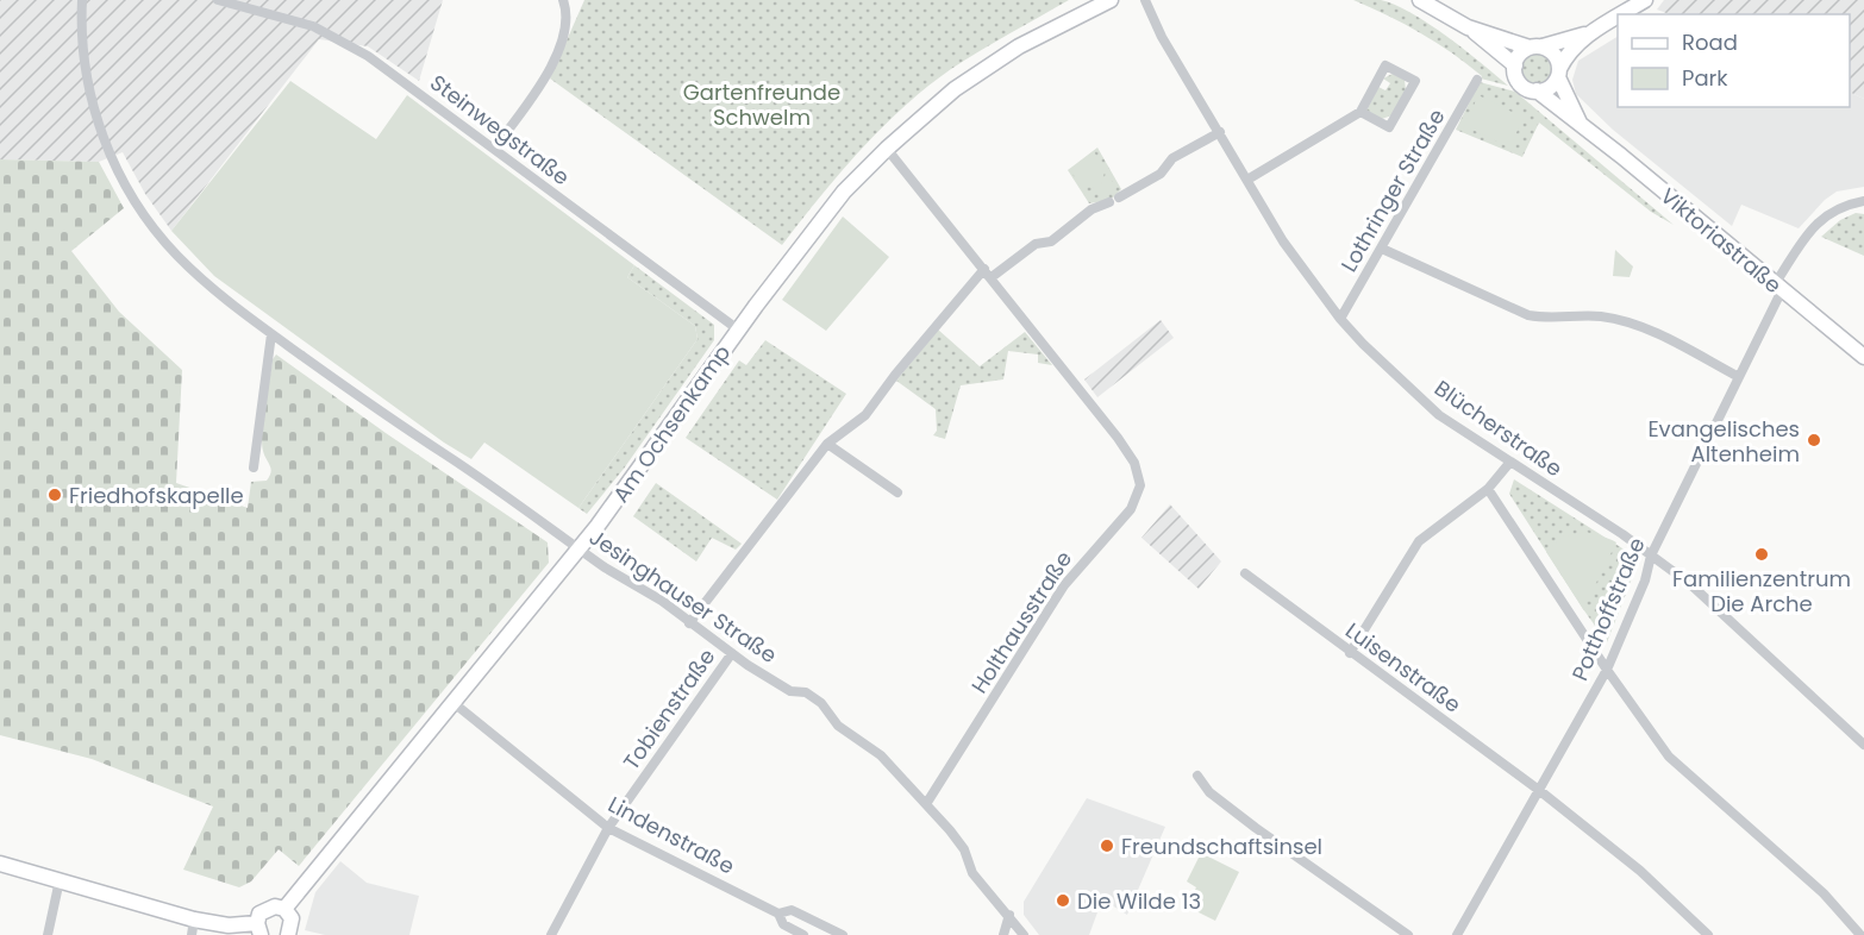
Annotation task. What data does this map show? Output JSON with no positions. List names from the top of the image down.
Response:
{
  "streets": {
    "main road": ["Viktoriastraße", "Am Ochsenkamp"],
    "street": [
      "Steinwegstraße",
      "Lothringer Straße",
      "Blücherstraße",
      "Jesinghauser Straße",
      "Potthoffstraße",
      "Holthausstraße",
      "Luisenstraße",
      "Tobienstraße",
      "Lindenstraße"
    ]
  },
  "crossings": [
    ["Steinwegstraße", "Am Ochsenkamp"],
    ["Lothringer Straße", "Blücherstraße"],
    ["Viktoriastraße", "Potthoffstraße"],
    ["Am Ochsenkamp", "Jesinghauser Straße"],
    ["Am Ochsenkamp", "Lindenstraße"],
    ["Blücherstraße", "Potthoffstraße"],
    ["Jesinghauser Straße", "Holthausstraße"],
    ["Jesinghauser Straße", "Tobienstraße"],
    ["Potthoffstraße", "Luisenstraße"],
    ["Tobienstraße", "Lindenstraße"]
  ],
  "parks": ["Gartenfreunde Schwelm"],
  "places": [
    "Evangelisches Altenheim",
    "Friedhofskapelle",
    "Familienzentrum Die Arche",
    "Freundschaftsinsel",
    "Die Wilde 13"
  ],
  "legend": ["Road", "Park"]
}
